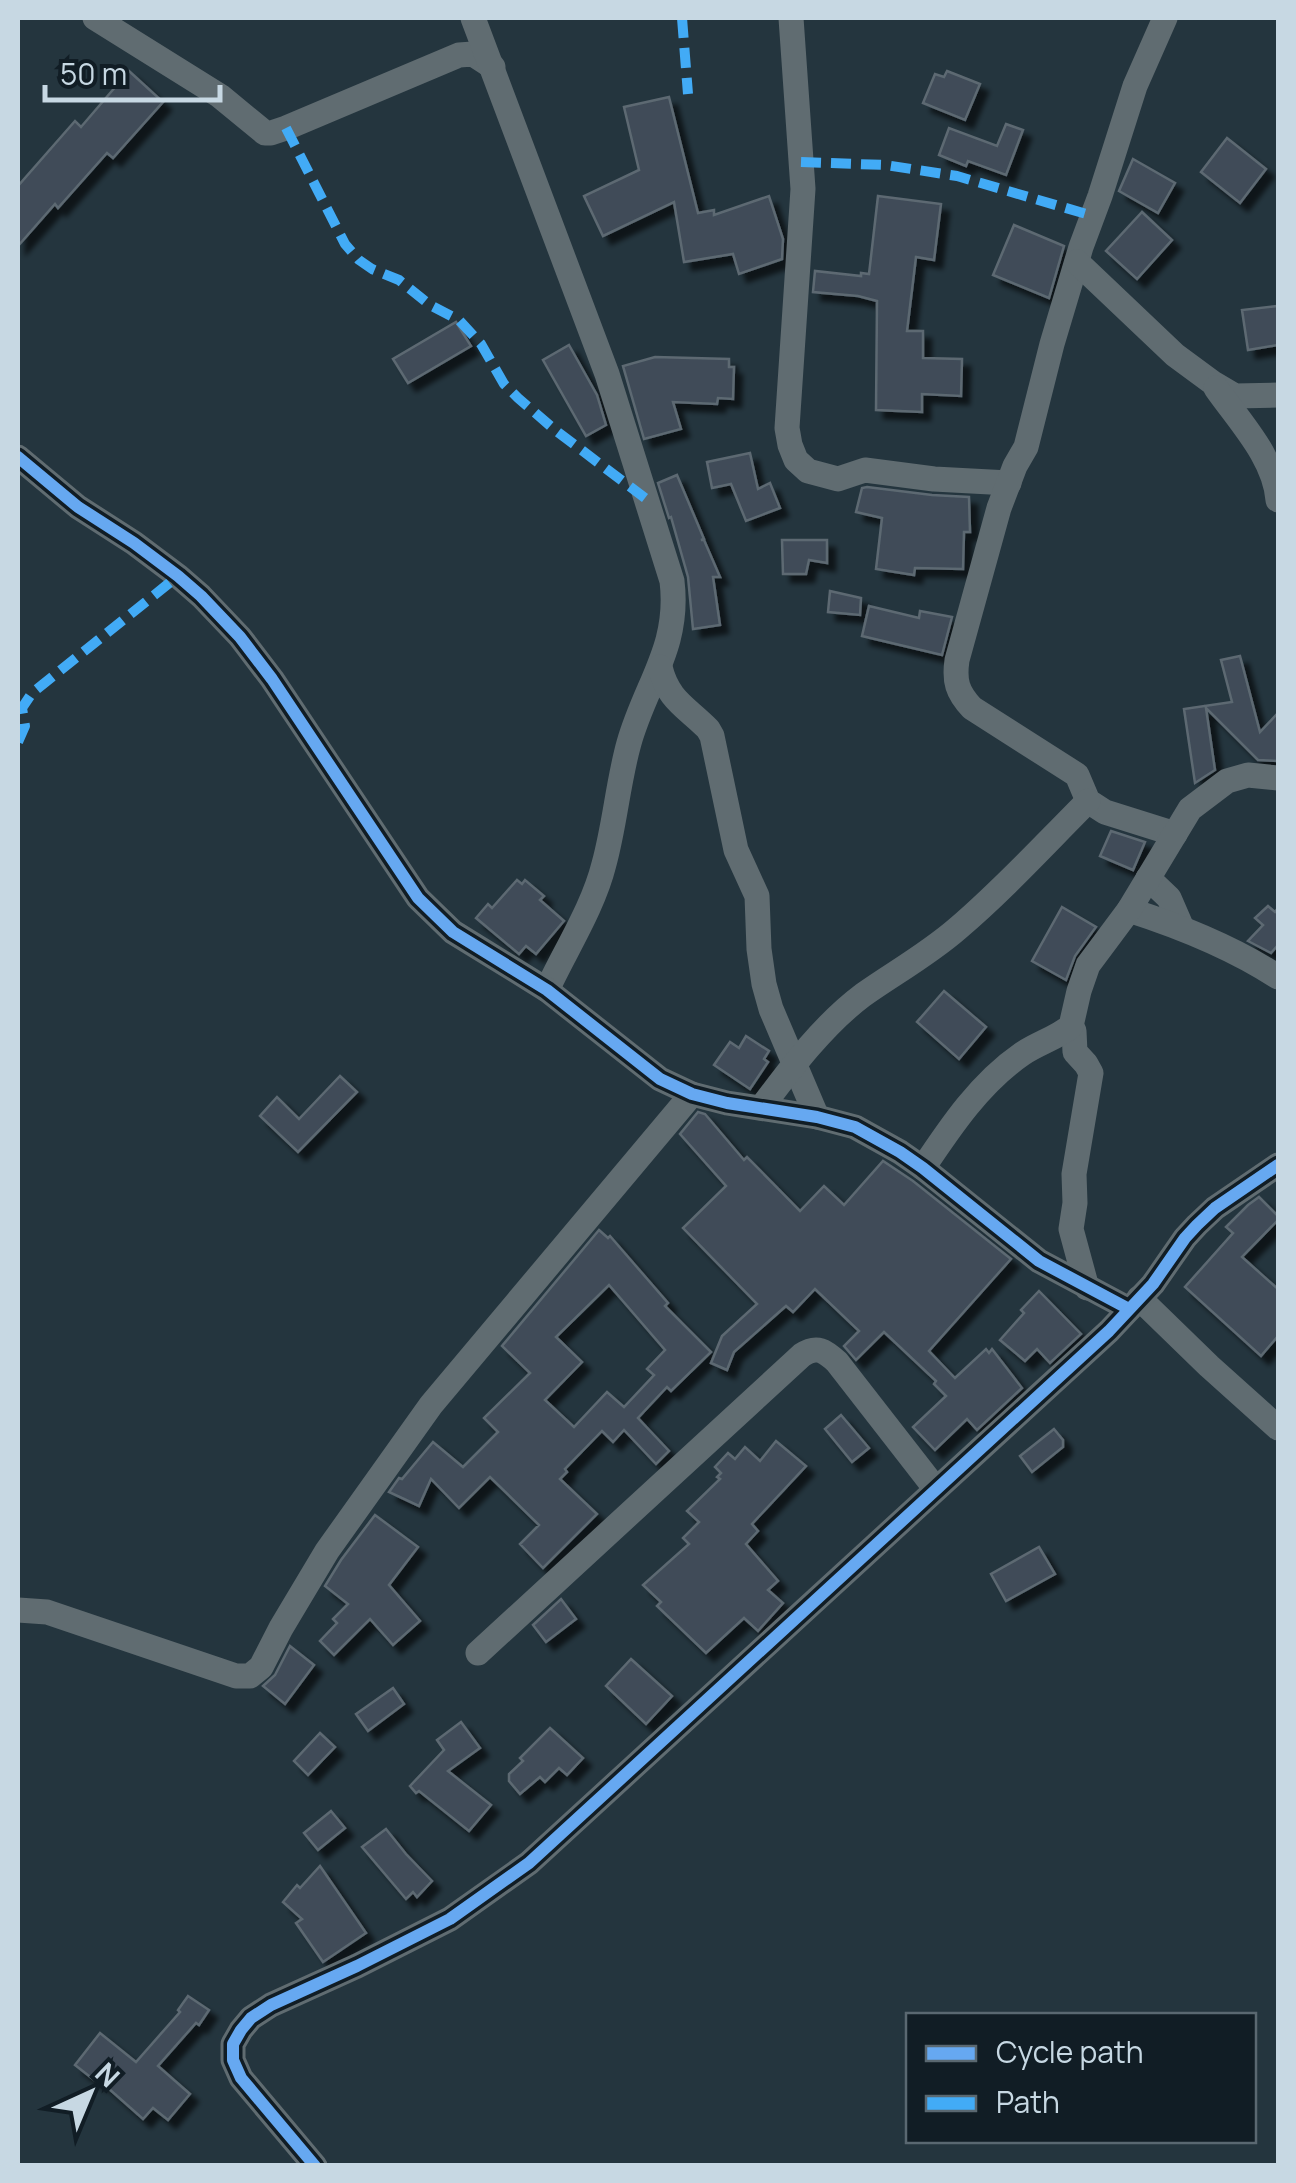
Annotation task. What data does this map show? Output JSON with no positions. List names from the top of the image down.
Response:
{
  "legend": ["Cycle path", "Path"],
  "scale_bar": "50 m",
  "north": "top right"
}
